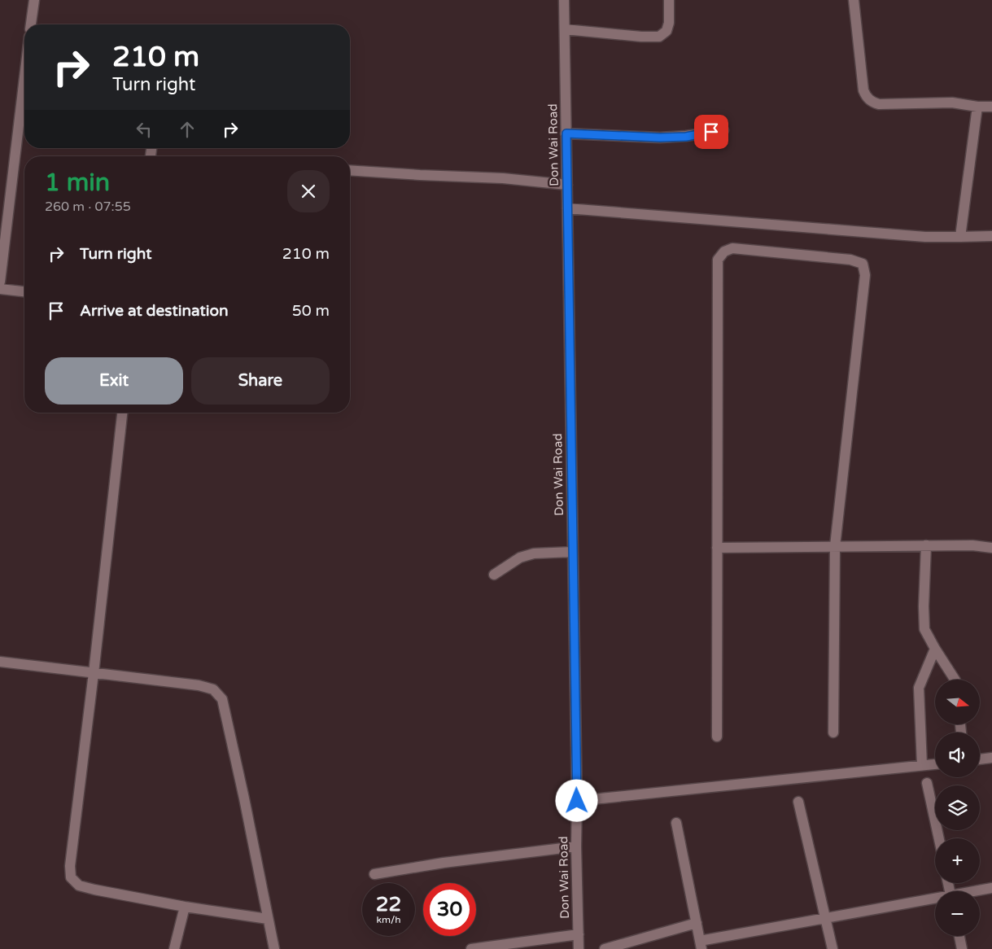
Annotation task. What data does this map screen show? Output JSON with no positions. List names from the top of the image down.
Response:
{
  "streets": {
    "street": ["Don Wai Road"]
  },
  "north": "right",
  "page": {
    "turn": ["210 m", "Turn right"],
    "heading": ["1 min", "260 m · 07:55"],
    "list": [
      {
        "name": "Turn right",
        "value": "210 m"
      },
      {
        "name": "Arrive at destination",
        "value": "50 m"
      }
    ],
    "buttons": ["Exit", "Share"],
    "map_buttons": ["+", "−"],
    "speed": "22 km/h",
    "limit": "30"
  }
}
